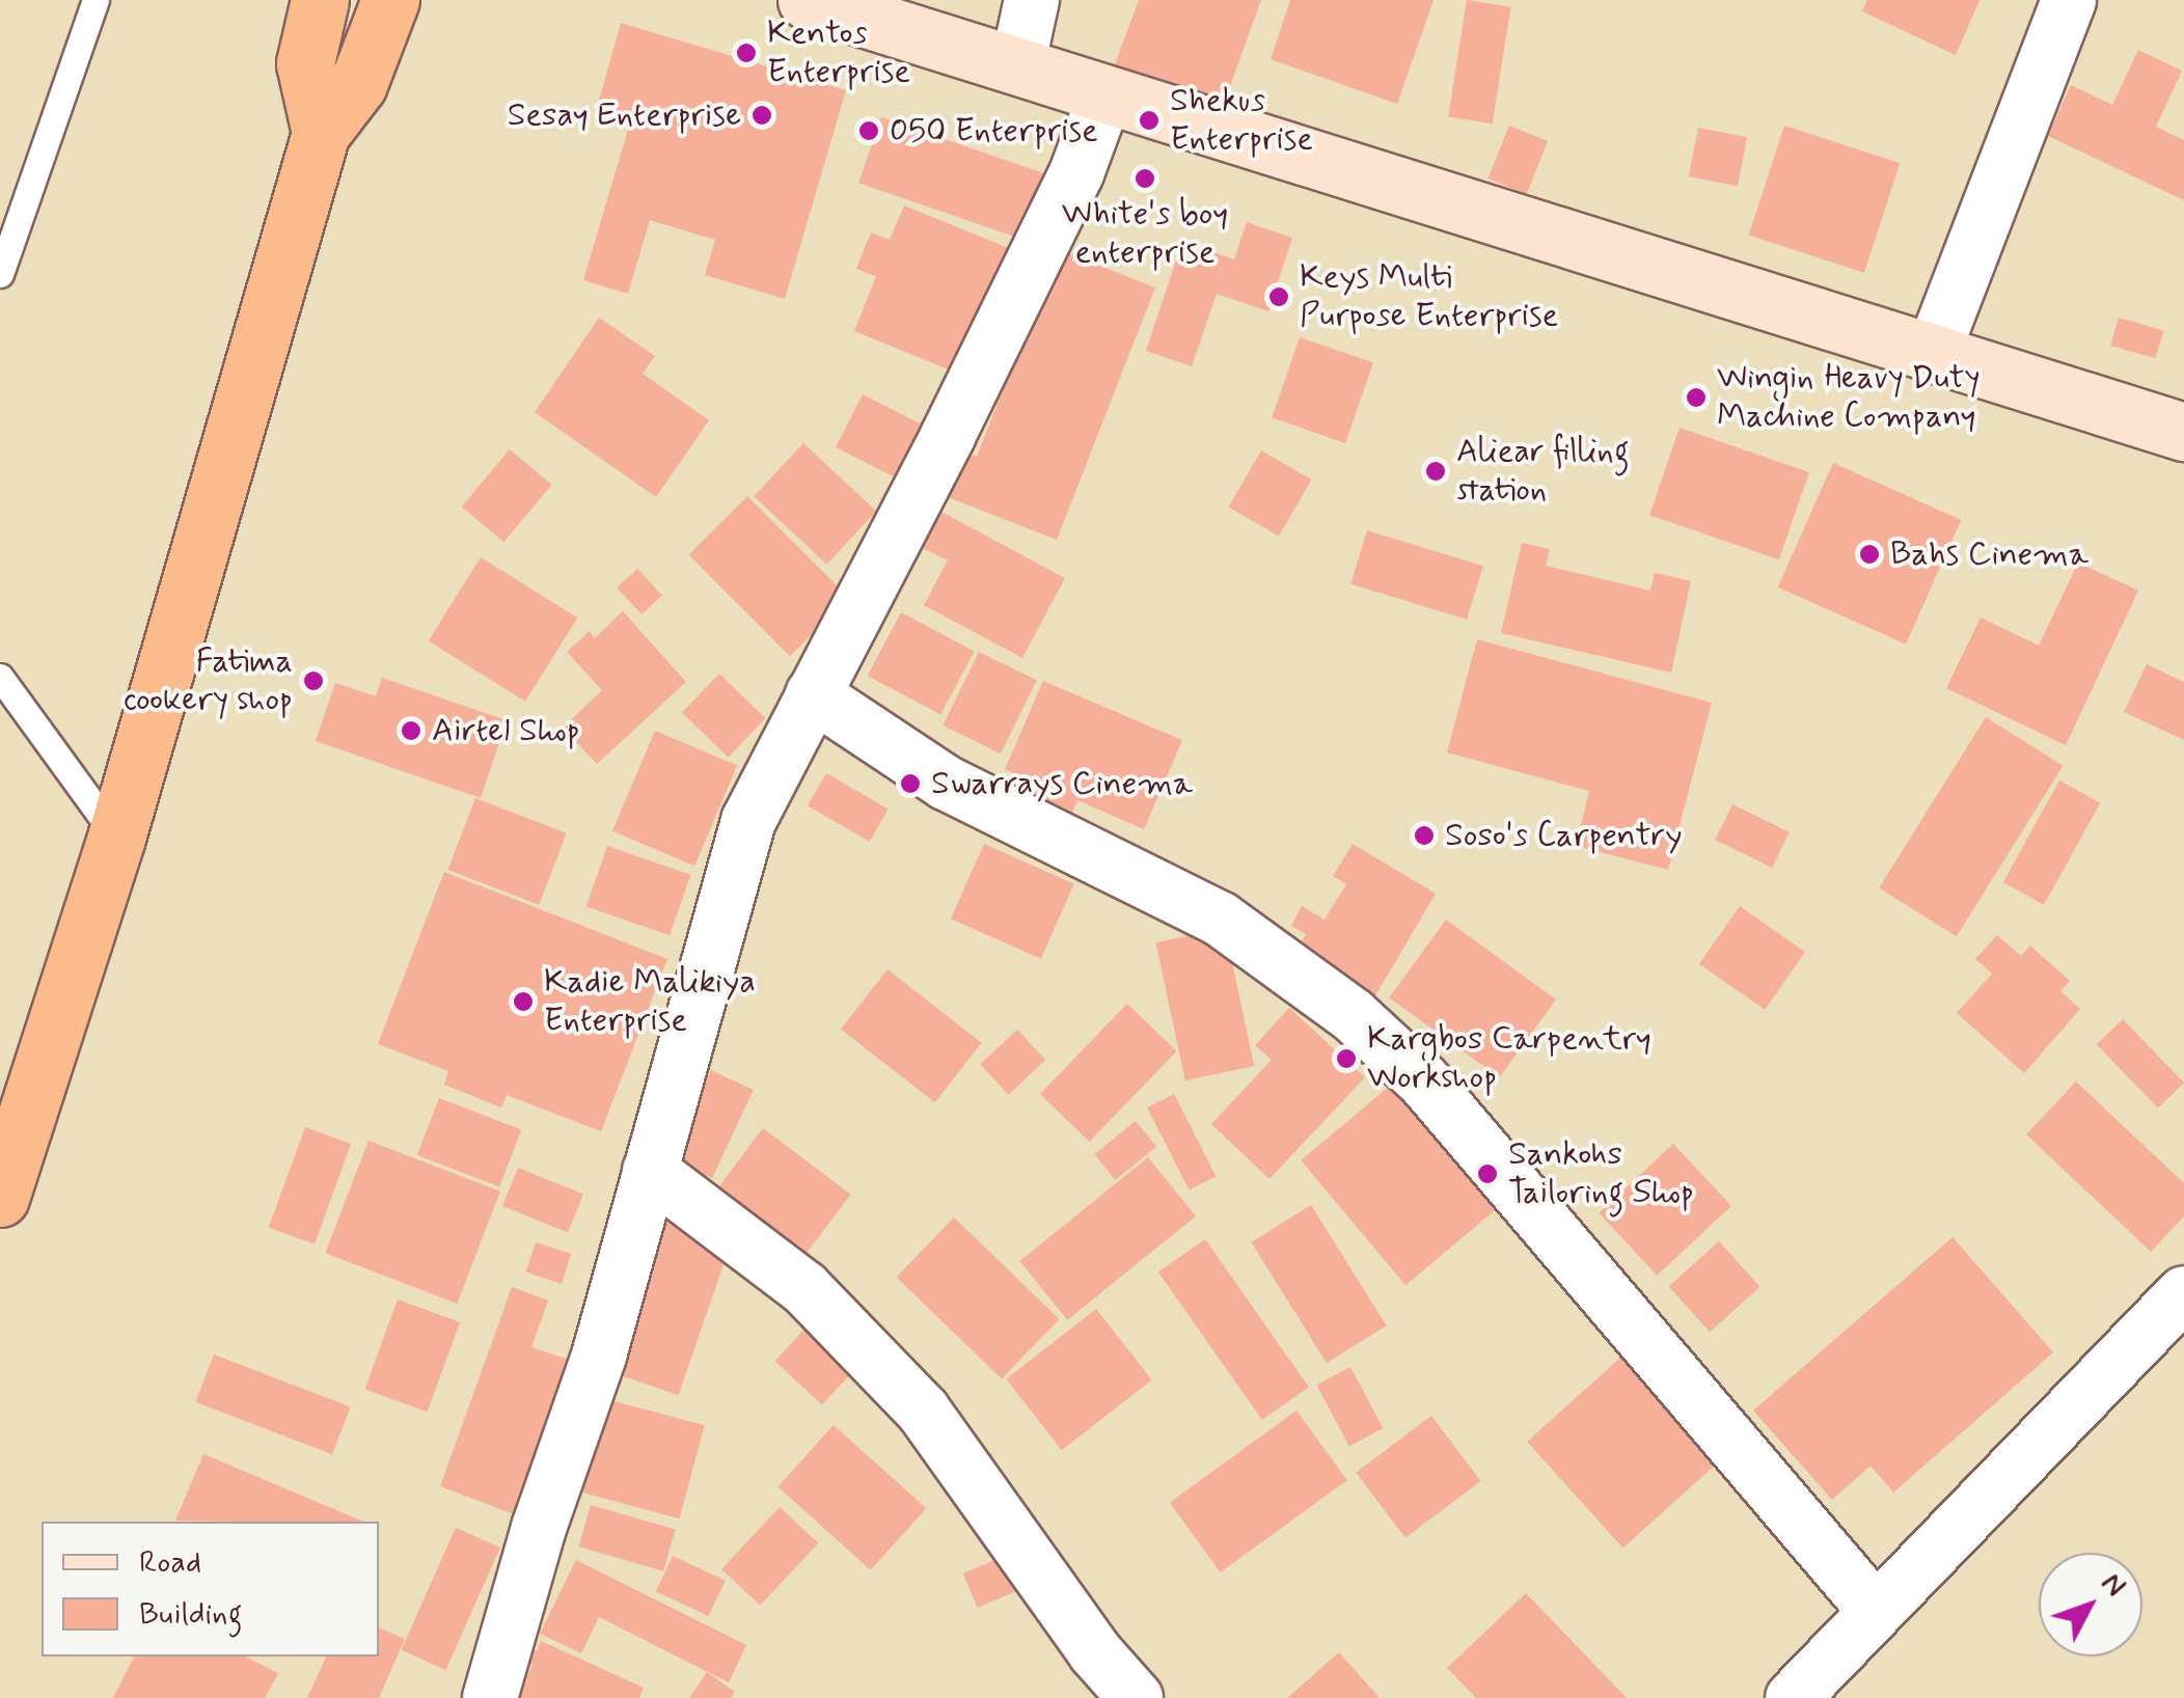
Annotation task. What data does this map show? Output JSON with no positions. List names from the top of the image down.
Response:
{
  "places": [
    "Kentos Enterprise",
    "Sesay Enterprise",
    "Shekus Enterprise",
    "050 Enterprise",
    "White's boy enterprise",
    "Keys Multi Purpose Enterprise",
    "Wingin Heavy Duty Machine Company",
    "Aliear filling station",
    "Bahs Cinema",
    "Fatima cookery shop",
    "Airtel Shop",
    "Swarrays Cinema",
    "Soso's Carpentry",
    "Kadie Malikiya Enterprise",
    "Kargbos Carpentry Workshop",
    "Sankohs Tailoring Shop"
  ],
  "legend": ["Road", "Building"],
  "north": "top right"
}
